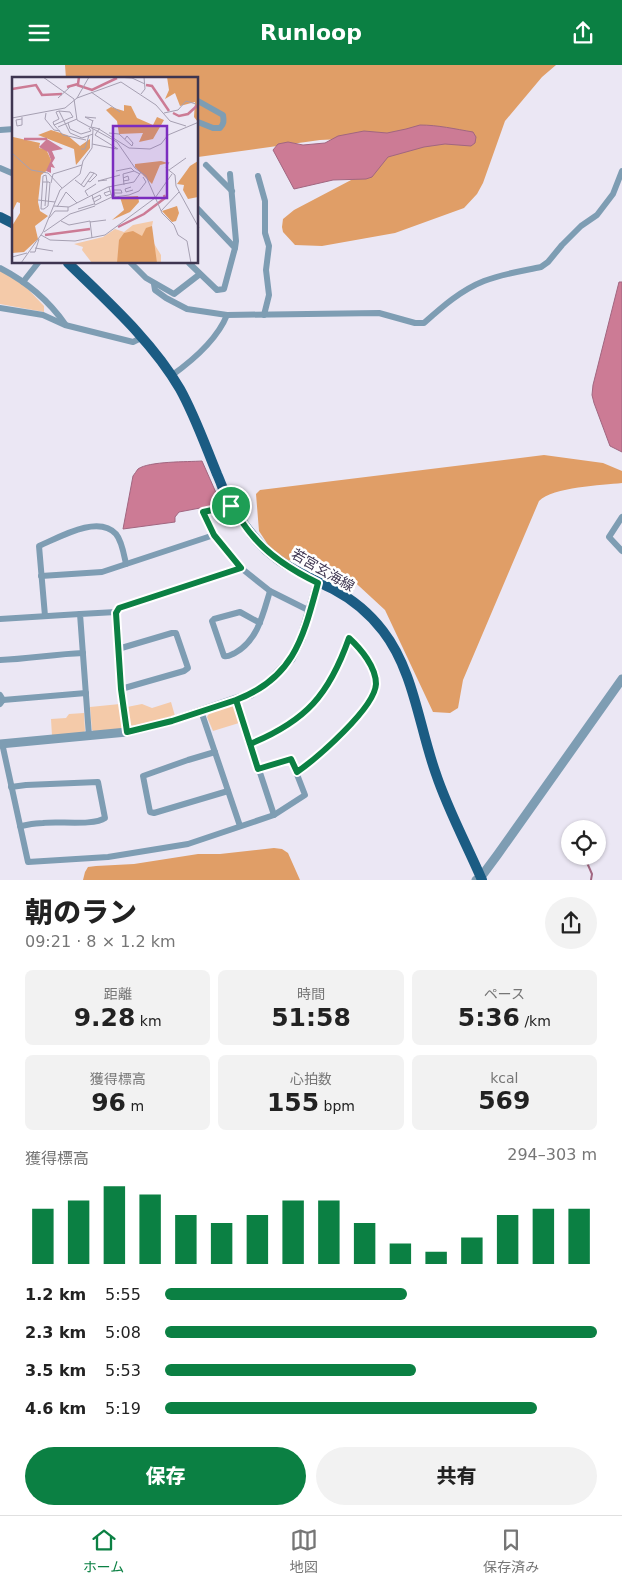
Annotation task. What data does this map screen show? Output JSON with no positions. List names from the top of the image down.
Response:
{
  "streets": {
    "main road": ["若宮玄海線"]
  },
  "page": {
    "header": "Runloop",
    "heading": ["朝のラン", "09:21 · 8 × 1.2 km"],
    "stats": [
      ["距離", "9.28 km"],
      ["時間", "51:58"],
      ["ペース", "5:36 /km"],
      ["獲得標高", "96 m"],
      ["心拍数", "155 bpm"],
      ["kcal", "569"]
    ],
    "chart": ["獲得標高", "294–303 m"],
    "list": [
      {
        "name": "1.2 km",
        "note": "5:55"
      },
      {
        "name": "2.3 km",
        "note": "5:08"
      },
      {
        "name": "3.5 km",
        "note": "5:53"
      },
      {
        "name": "4.6 km",
        "note": "5:19"
      }
    ],
    "buttons": ["保存", "共有"],
    "tabs": ["ホーム", "地図", "保存済み"]
  }
}
